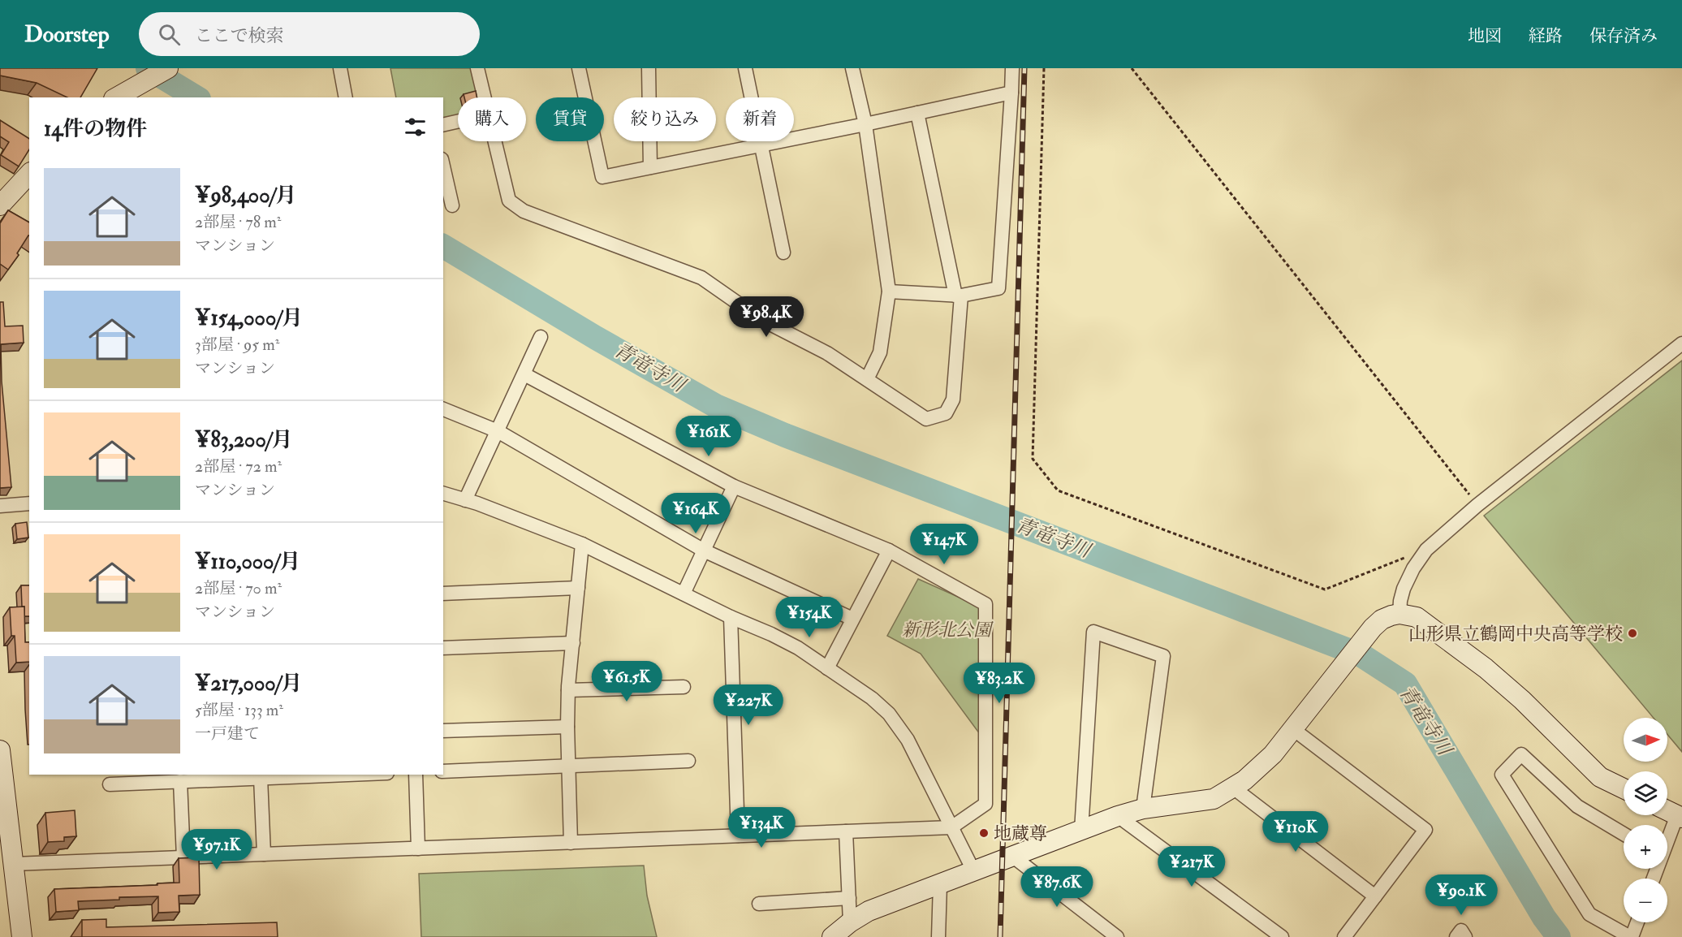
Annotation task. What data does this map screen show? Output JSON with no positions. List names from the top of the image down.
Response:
{
  "water": ["青竜寺川"],
  "parks": ["新形北公園"],
  "places": ["山形県立鶴岡中央高等学校", "地蔵尊"],
  "north": "right",
  "page": {
    "header": "Doorstep",
    "search": "ここで検索",
    "nav": ["地図", "経路", "保存済み"],
    "chip": [
      "購入",
      "賃貸",
      "絞り込み",
      "新着"
    ],
    "heading": "14件の物件",
    "list": [
      {
        "name": "¥98,400/月",
        "note": "2部屋 · 78 m² · マンション"
      },
      {
        "name": "¥154,000/月",
        "note": "3部屋 · 95 m² · マンション"
      },
      {
        "name": "¥83,200/月",
        "note": "2部屋 · 72 m² · マンション"
      },
      {
        "name": "¥110,000/月",
        "note": "2部屋 · 70 m² · マンション"
      },
      {
        "name": "¥217,000/月",
        "note": "5部屋 · 133 m² · 一戸建て"
      }
    ],
    "price": [
      "¥98.4K",
      "¥161K",
      "¥164K",
      "¥147K",
      "¥154K",
      "¥61.5K",
      "¥83.2K",
      "¥227K",
      "¥134K",
      "¥110K",
      "¥97.1K",
      "¥217K",
      "¥87.6K",
      "¥90.1K"
    ],
    "map_buttons": ["+", "−"]
  }
}
